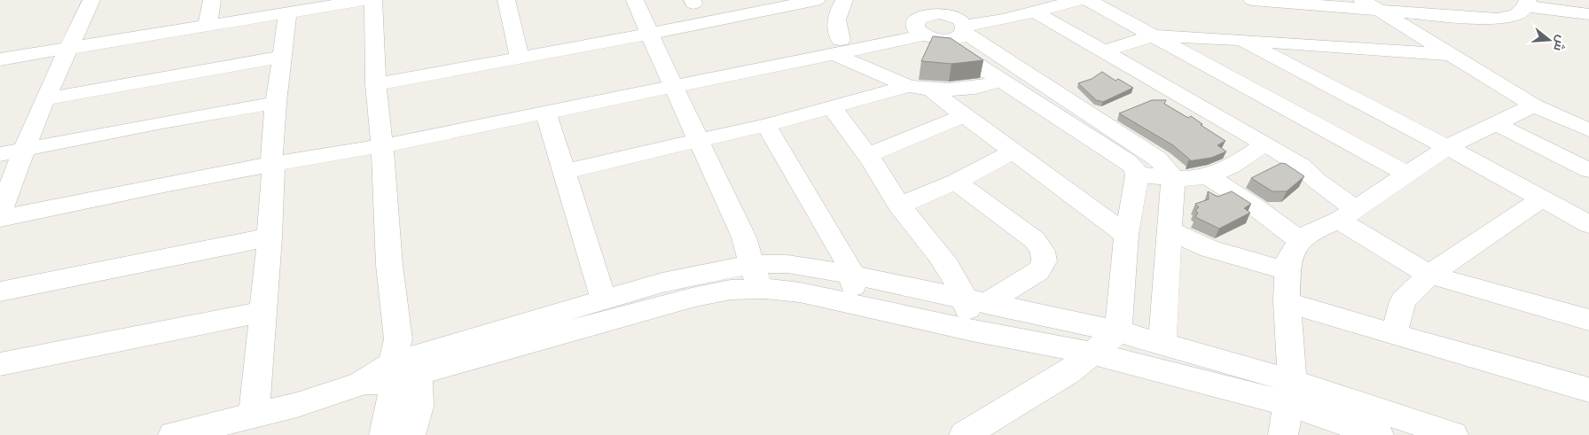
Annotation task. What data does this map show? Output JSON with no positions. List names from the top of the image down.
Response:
{
  "north": "right"
}
